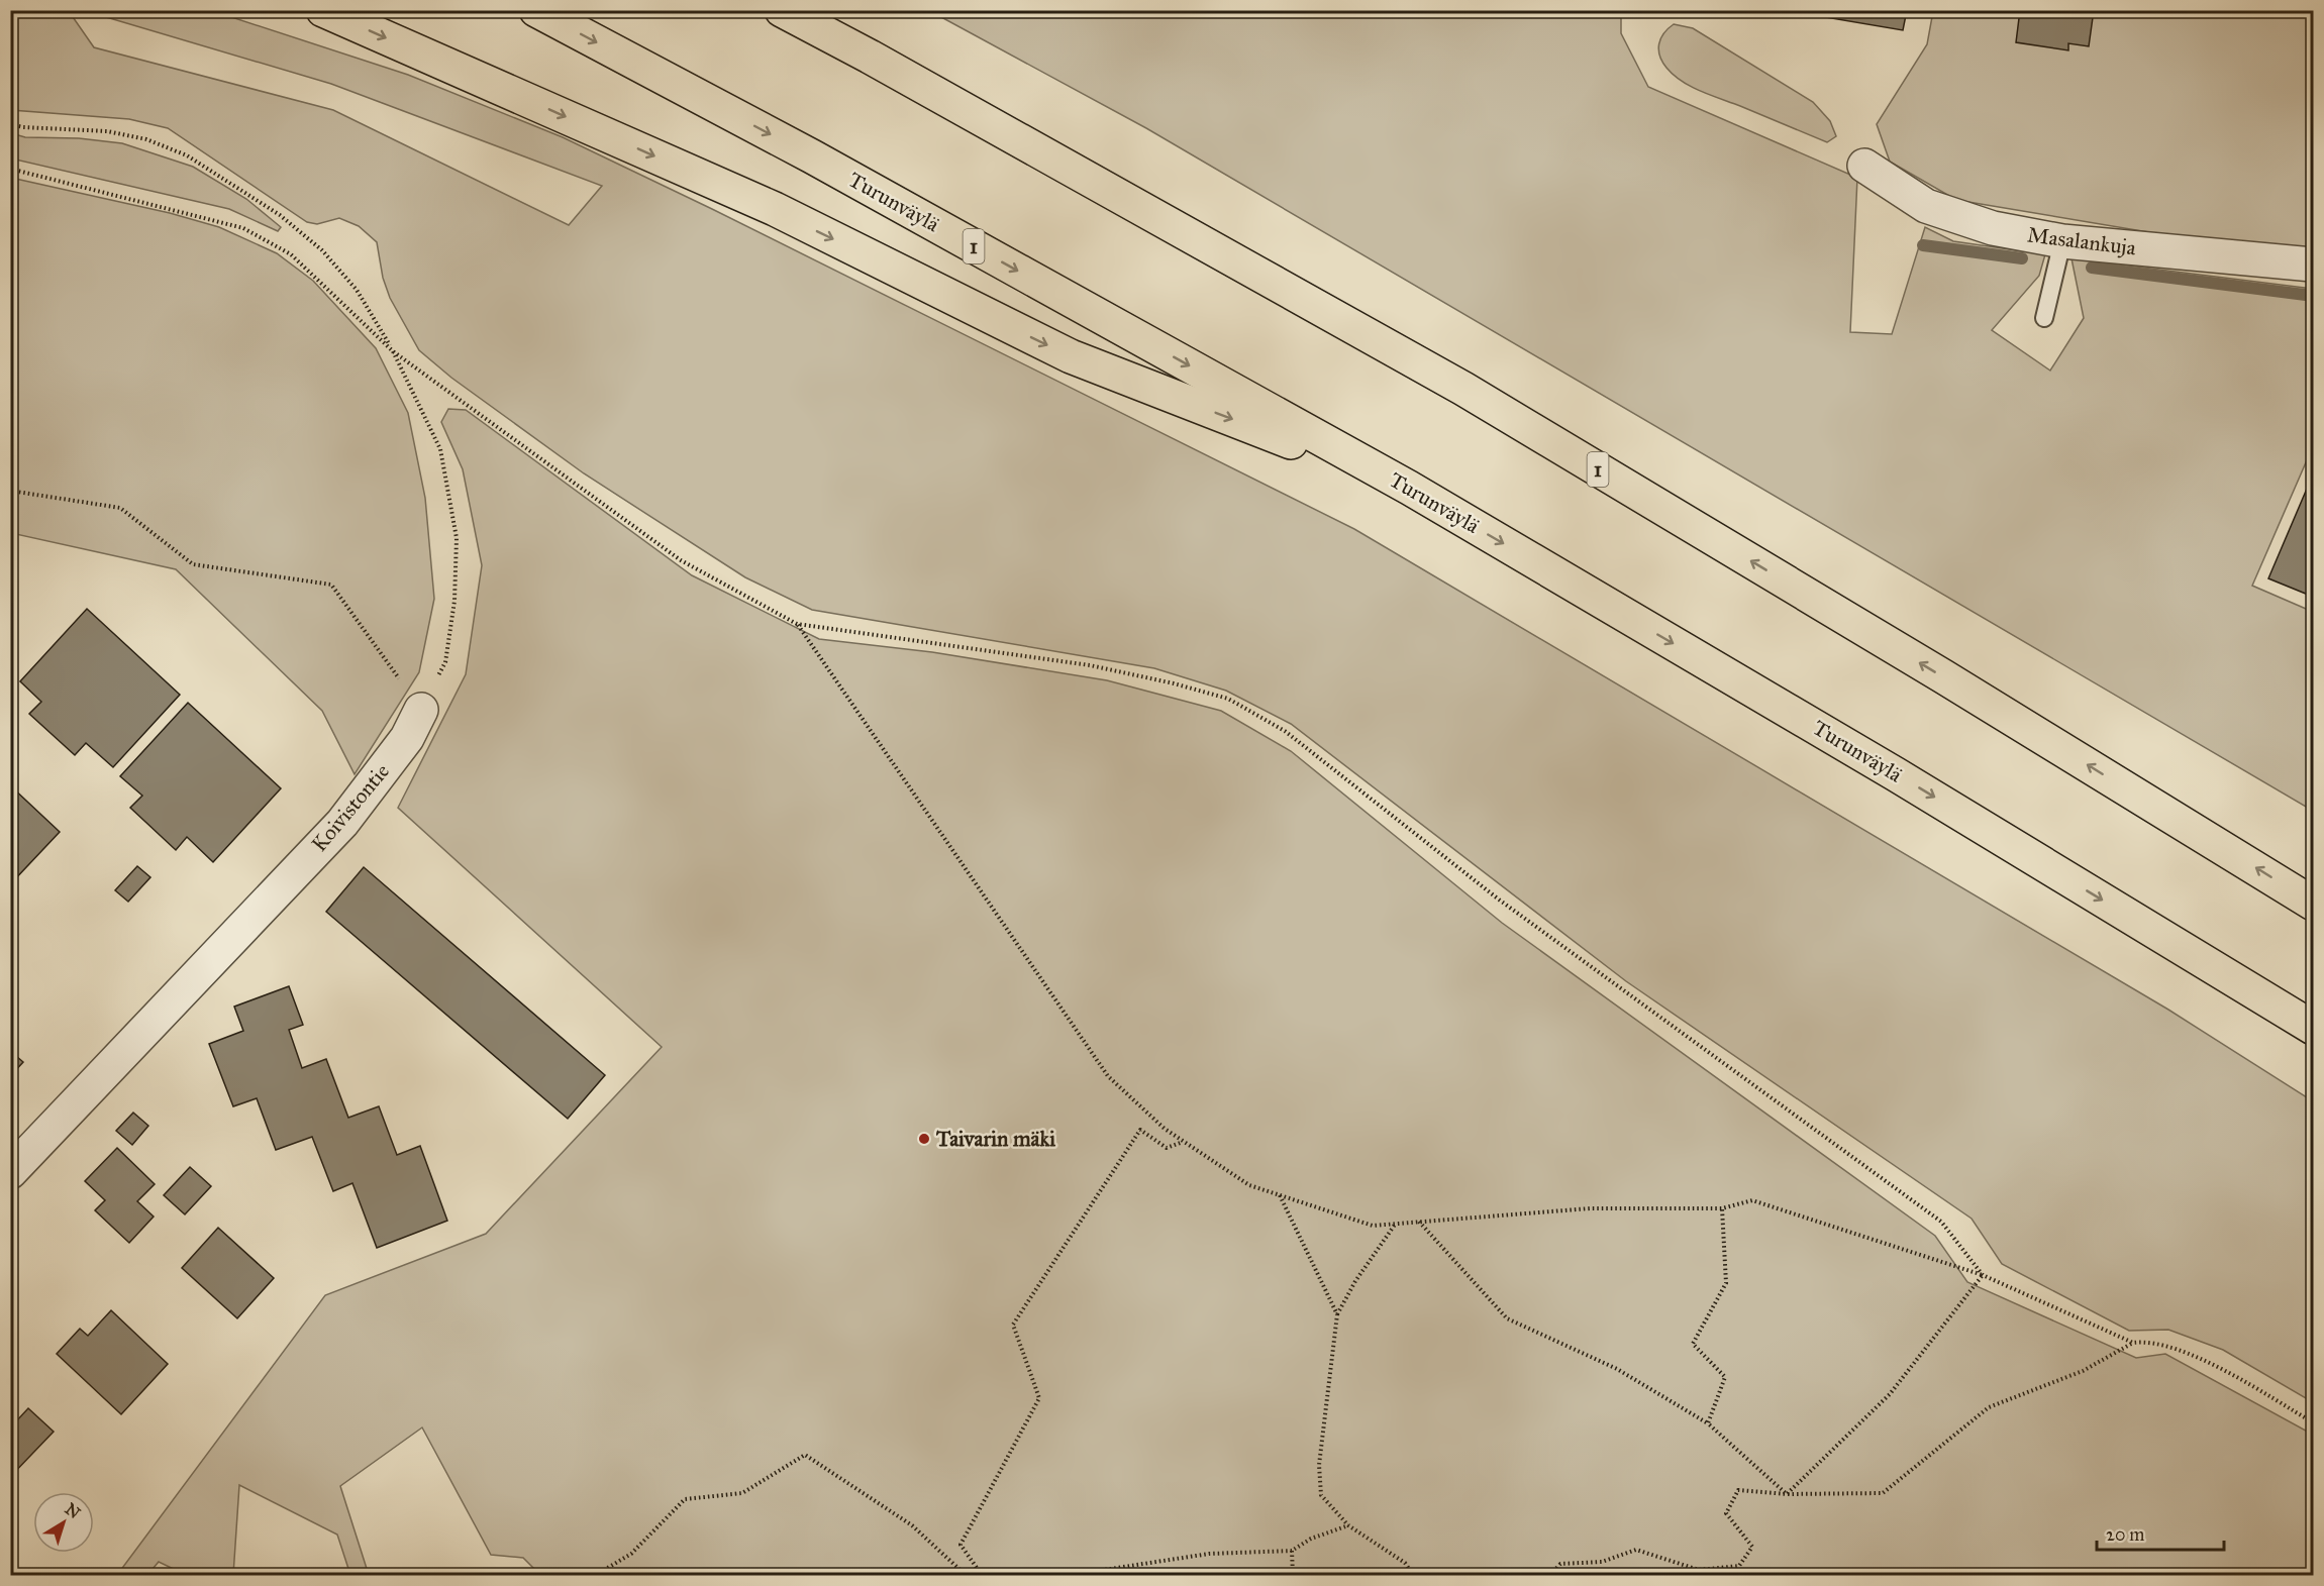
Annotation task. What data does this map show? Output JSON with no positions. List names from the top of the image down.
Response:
{
  "streets": {
    "highway": ["Turunväylä", "1"],
    "street": ["Masalankuja", "Koivistontie"]
  },
  "places": ["Taivarin mäki"],
  "scale_bar": "20 m",
  "north": "top right"
}
